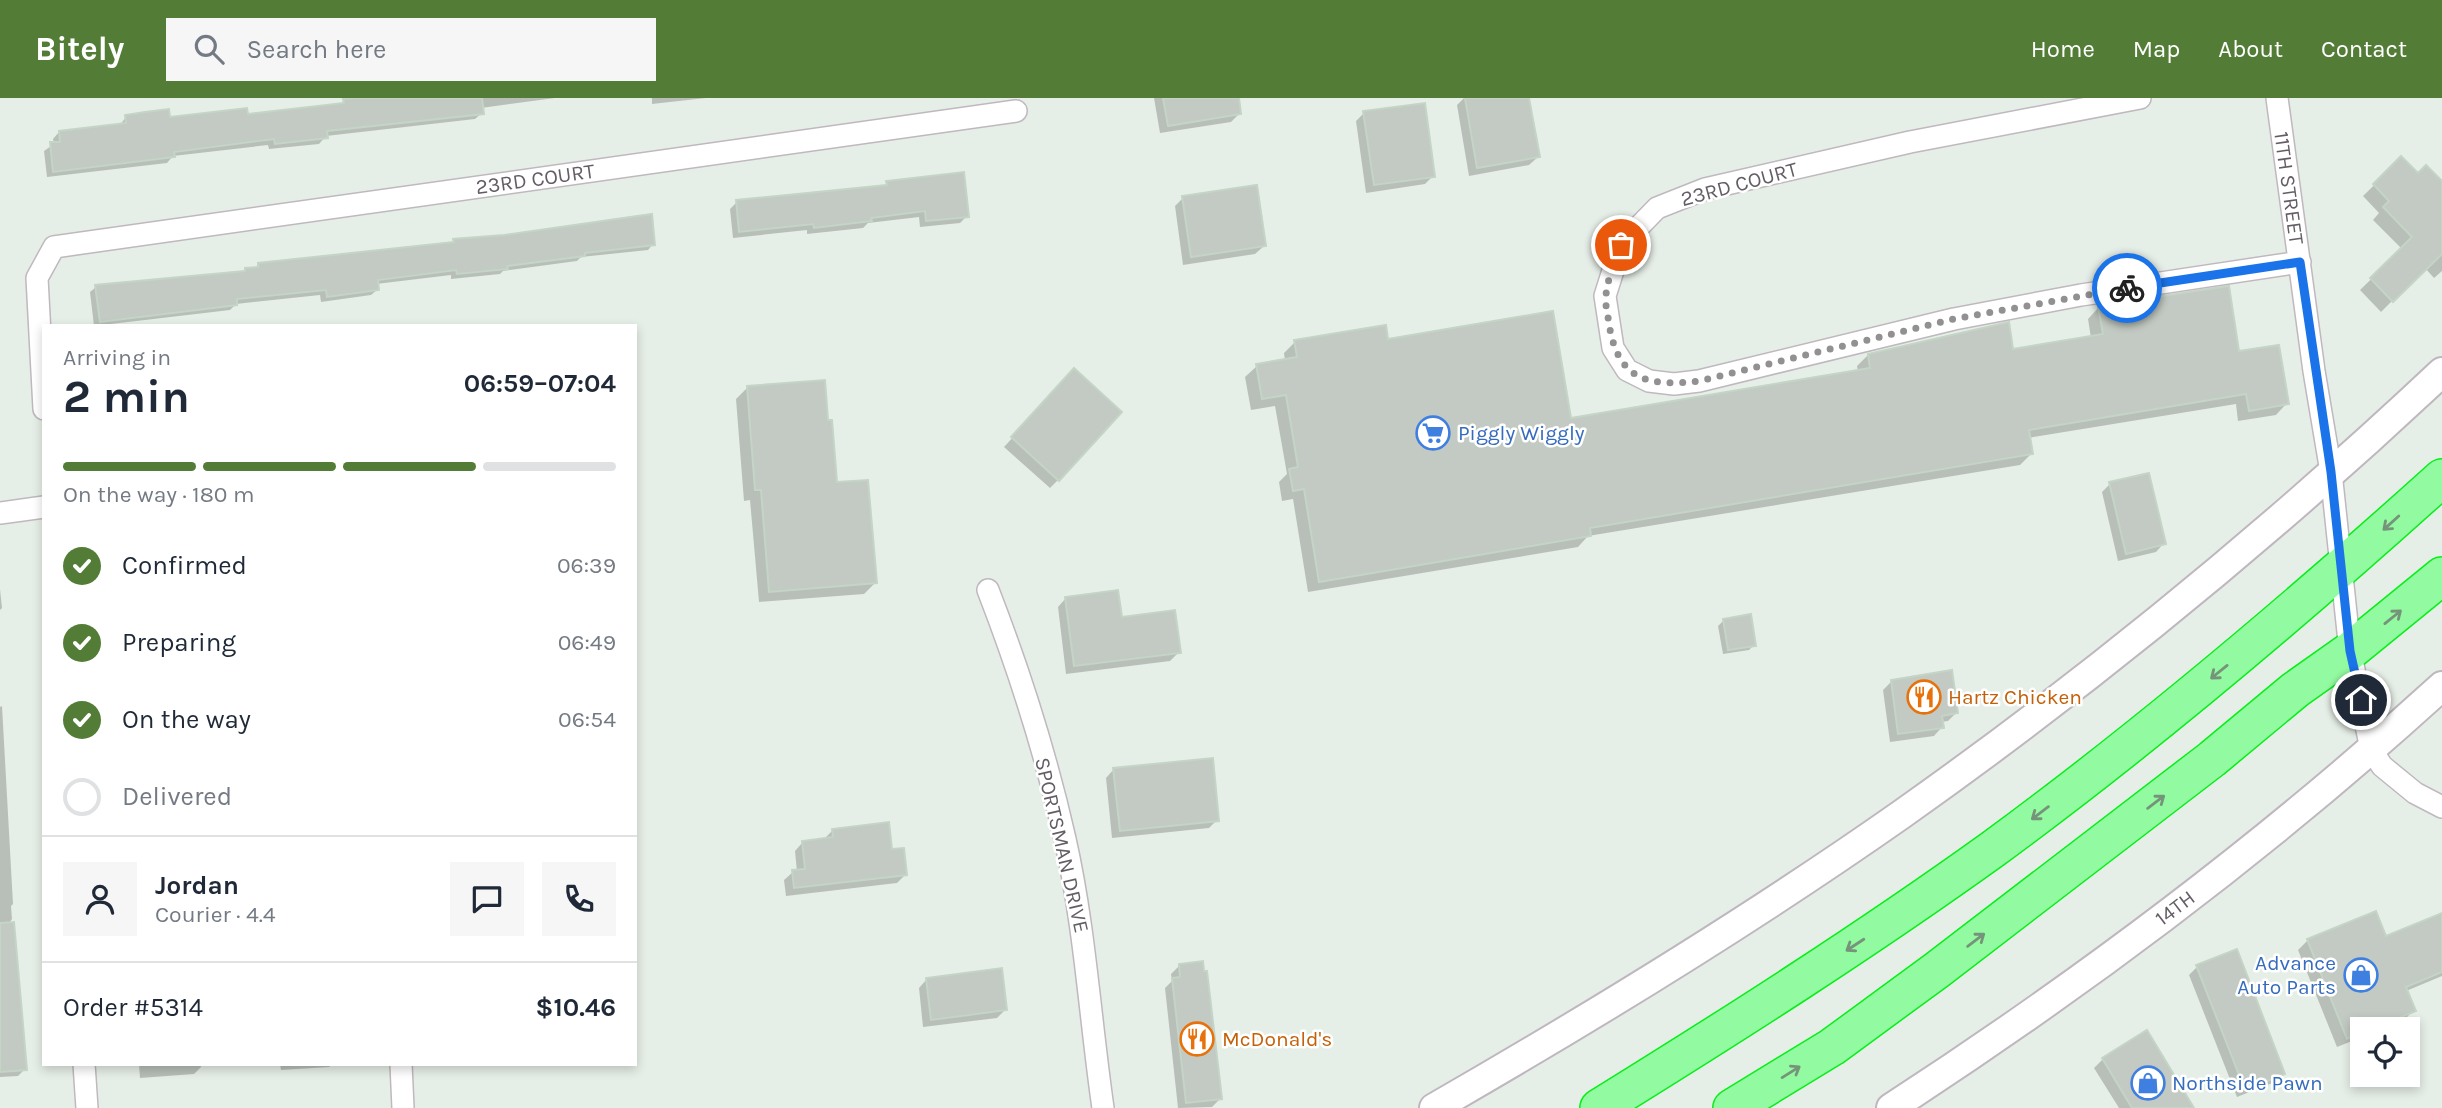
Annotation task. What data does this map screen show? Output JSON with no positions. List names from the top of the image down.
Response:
{
  "streets": {
    "street": [
      "23RD COURT",
      "11TH STREET",
      "SPORTSMAN DRIVE",
      "14TH"
    ]
  },
  "crossings": [
    ["23RD COURT", "11TH STREET"],
    ["11TH STREET", "14TH"]
  ],
  "places": {
    "supermarket": ["Piggly Wiggly"],
    "restaurant": ["Hartz Chicken", "McDonald's"],
    "shop": ["Advance Auto Parts", "Northside Pawn"]
  },
  "page": {
    "header": "Bitely",
    "search": "Search here",
    "nav": [
      "Home",
      "Map",
      "About",
      "Contact"
    ],
    "heading": ["2 min", "Arriving in", "06:59–07:04"],
    "panel": [
      "Jordan",
      "Courier · 4.4",
      "Order #5314",
      "$10.46"
    ],
    "bar": "On the way · 180 m",
    "list": [
      ["Confirmed", "06:39"],
      ["Preparing", "06:49"],
      ["On the way", "06:54"],
      "Delivered"
    ]
  }
}
